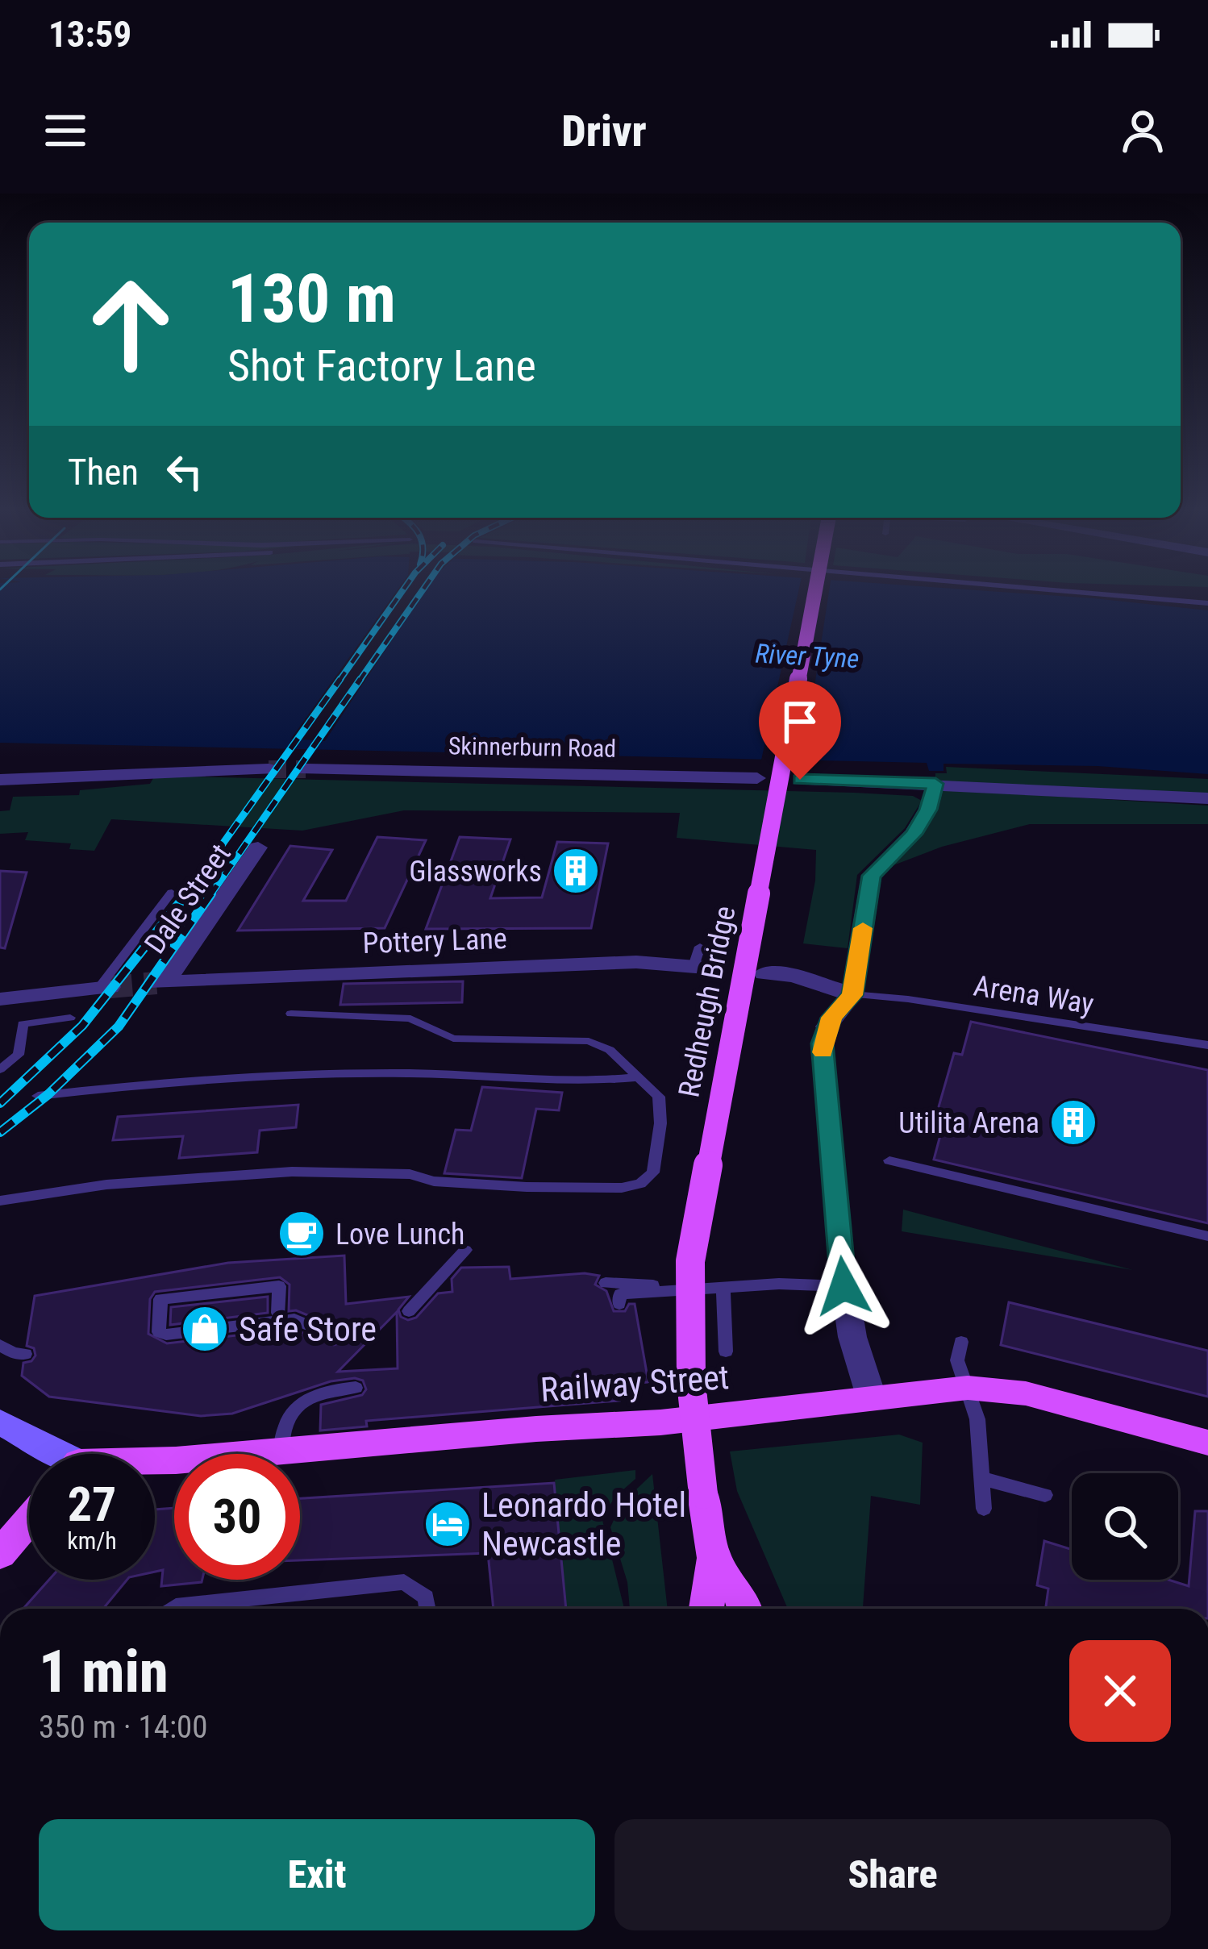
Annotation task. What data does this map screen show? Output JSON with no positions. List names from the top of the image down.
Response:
{
  "streets": {
    "main road": ["Redheugh Bridge", "Railway Street"],
    "street": ["Skinnerburn Road", "Dale Street", "Pottery Lane"],
    "lane": ["Arena Way"]
  },
  "crossings": [
    ["Dale Street", "Pottery Lane"]
  ],
  "water": ["River Tyne"],
  "places": {
    "building": ["Glassworks", "Utilita Arena"],
    "cafe": ["Love Lunch"],
    "shop": ["Safe Store"],
    "hotel": ["Leonardo Hotel Newcastle"]
  },
  "page": {
    "status": "13:59",
    "header": "Drivr",
    "turn": ["130 m", "Shot Factory Lane"],
    "then": "Then",
    "speed": "27 km/h",
    "limit": "30",
    "heading": ["1 min", "350 m · 14:00"],
    "buttons": ["Exit", "Share"]
  }
}
